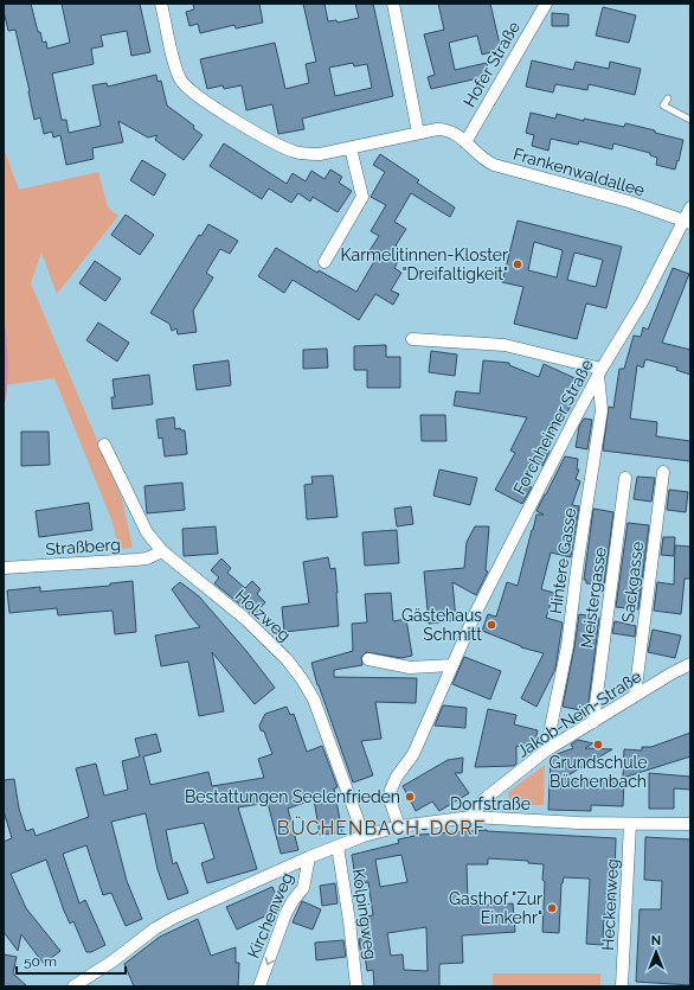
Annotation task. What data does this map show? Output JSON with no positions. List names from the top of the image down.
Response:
{
  "streets": {
    "street": [
      "Hofer Straße",
      "Frankenwaldallee",
      "Forchheimer Straße",
      "Straßberg",
      "Hintere Gasse",
      "Sackgasse",
      "Meistergasse",
      "Holzweg",
      "Jakob-Nein-Straße",
      "Dorfstraße",
      "Heckenweg",
      "Kolpingweg",
      "Kirchenweg"
    ]
  },
  "crossings": [
    ["Hofer Straße", "Frankenwaldallee"],
    ["Frankenwaldallee", "Forchheimer Straße"],
    ["Forchheimer Straße", "Hintere Gasse"],
    ["Forchheimer Straße", "Dorfstraße"],
    ["Straßberg", "Holzweg"],
    ["Hintere Gasse", "Jakob-Nein-Straße"],
    ["Sackgasse", "Jakob-Nein-Straße"],
    ["Meistergasse", "Jakob-Nein-Straße"],
    ["Holzweg", "Dorfstraße"],
    ["Jakob-Nein-Straße", "Dorfstraße"],
    ["Dorfstraße", "Heckenweg"],
    ["Dorfstraße", "Kolpingweg"],
    ["Dorfstraße", "Kirchenweg"]
  ],
  "one_way": ["Kirchenweg"],
  "districts": ["BÜCHENBACH-DORF"],
  "places": [
    "Karmelitinnen-Kloster \"Dreifaltigkeit\"",
    "Gästehaus Schmitt",
    "Grundschule Büchenbach",
    "Bestattungen Seelenfrieden",
    "Gasthof \"Zur Einkehr\""
  ],
  "scale_bar": "50 m",
  "north": "top"
}
